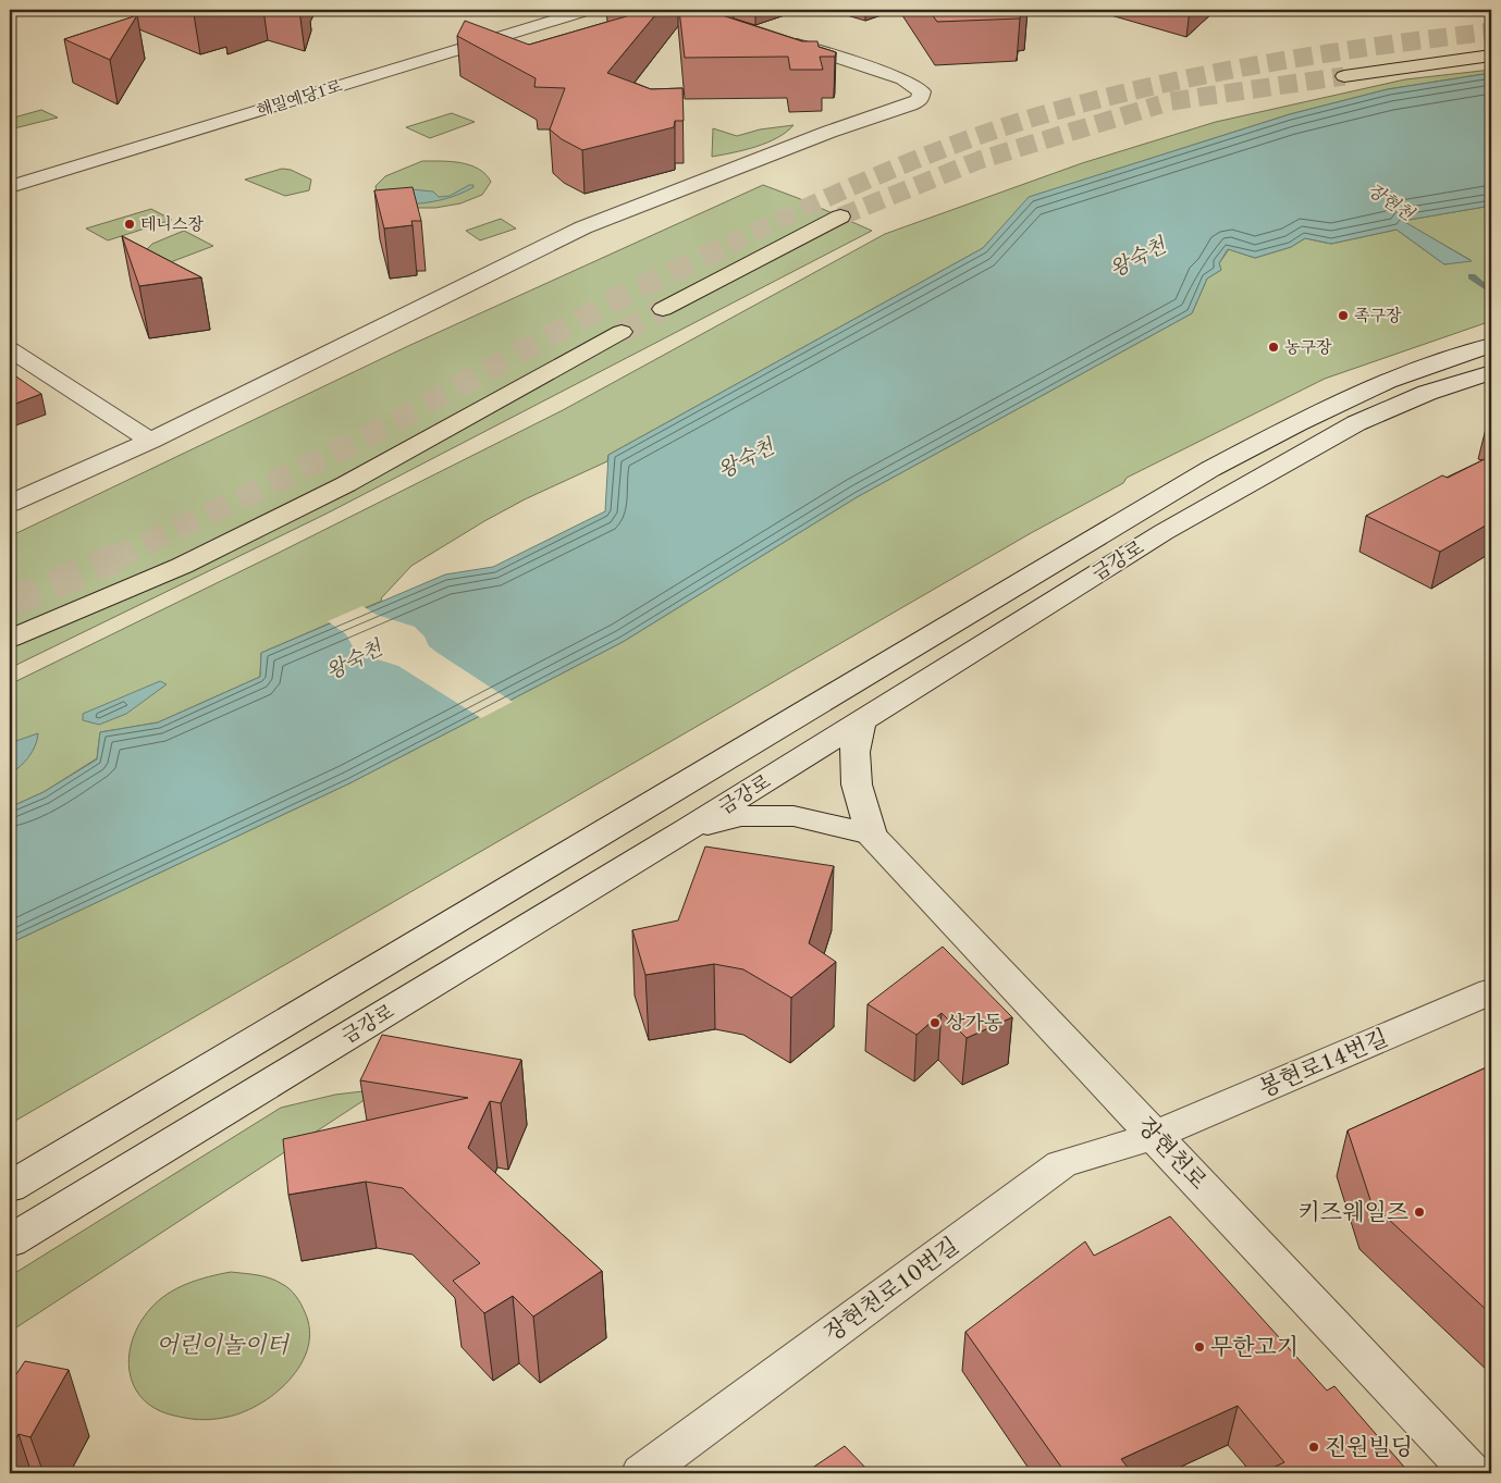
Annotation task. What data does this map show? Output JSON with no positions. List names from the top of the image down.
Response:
{
  "streets": {
    "street": [
      "해밀예당1로",
      "금강로",
      "봉현로14번길",
      "장현천로",
      "장현천로10번길"
    ]
  },
  "crossings": [
    ["봉현로14번길", "장현천로"],
    ["봉현로14번길", "장현천로10번길"],
    ["장현천로", "장현천로10번길"]
  ],
  "water": ["장현천", "왕숙천"],
  "parks": ["어린이놀이터"],
  "places": [
    "테니스장",
    "족구장",
    "농구장",
    "상가동",
    "키즈웨일즈",
    "무한고기",
    "진원빌딩"
  ]
}
